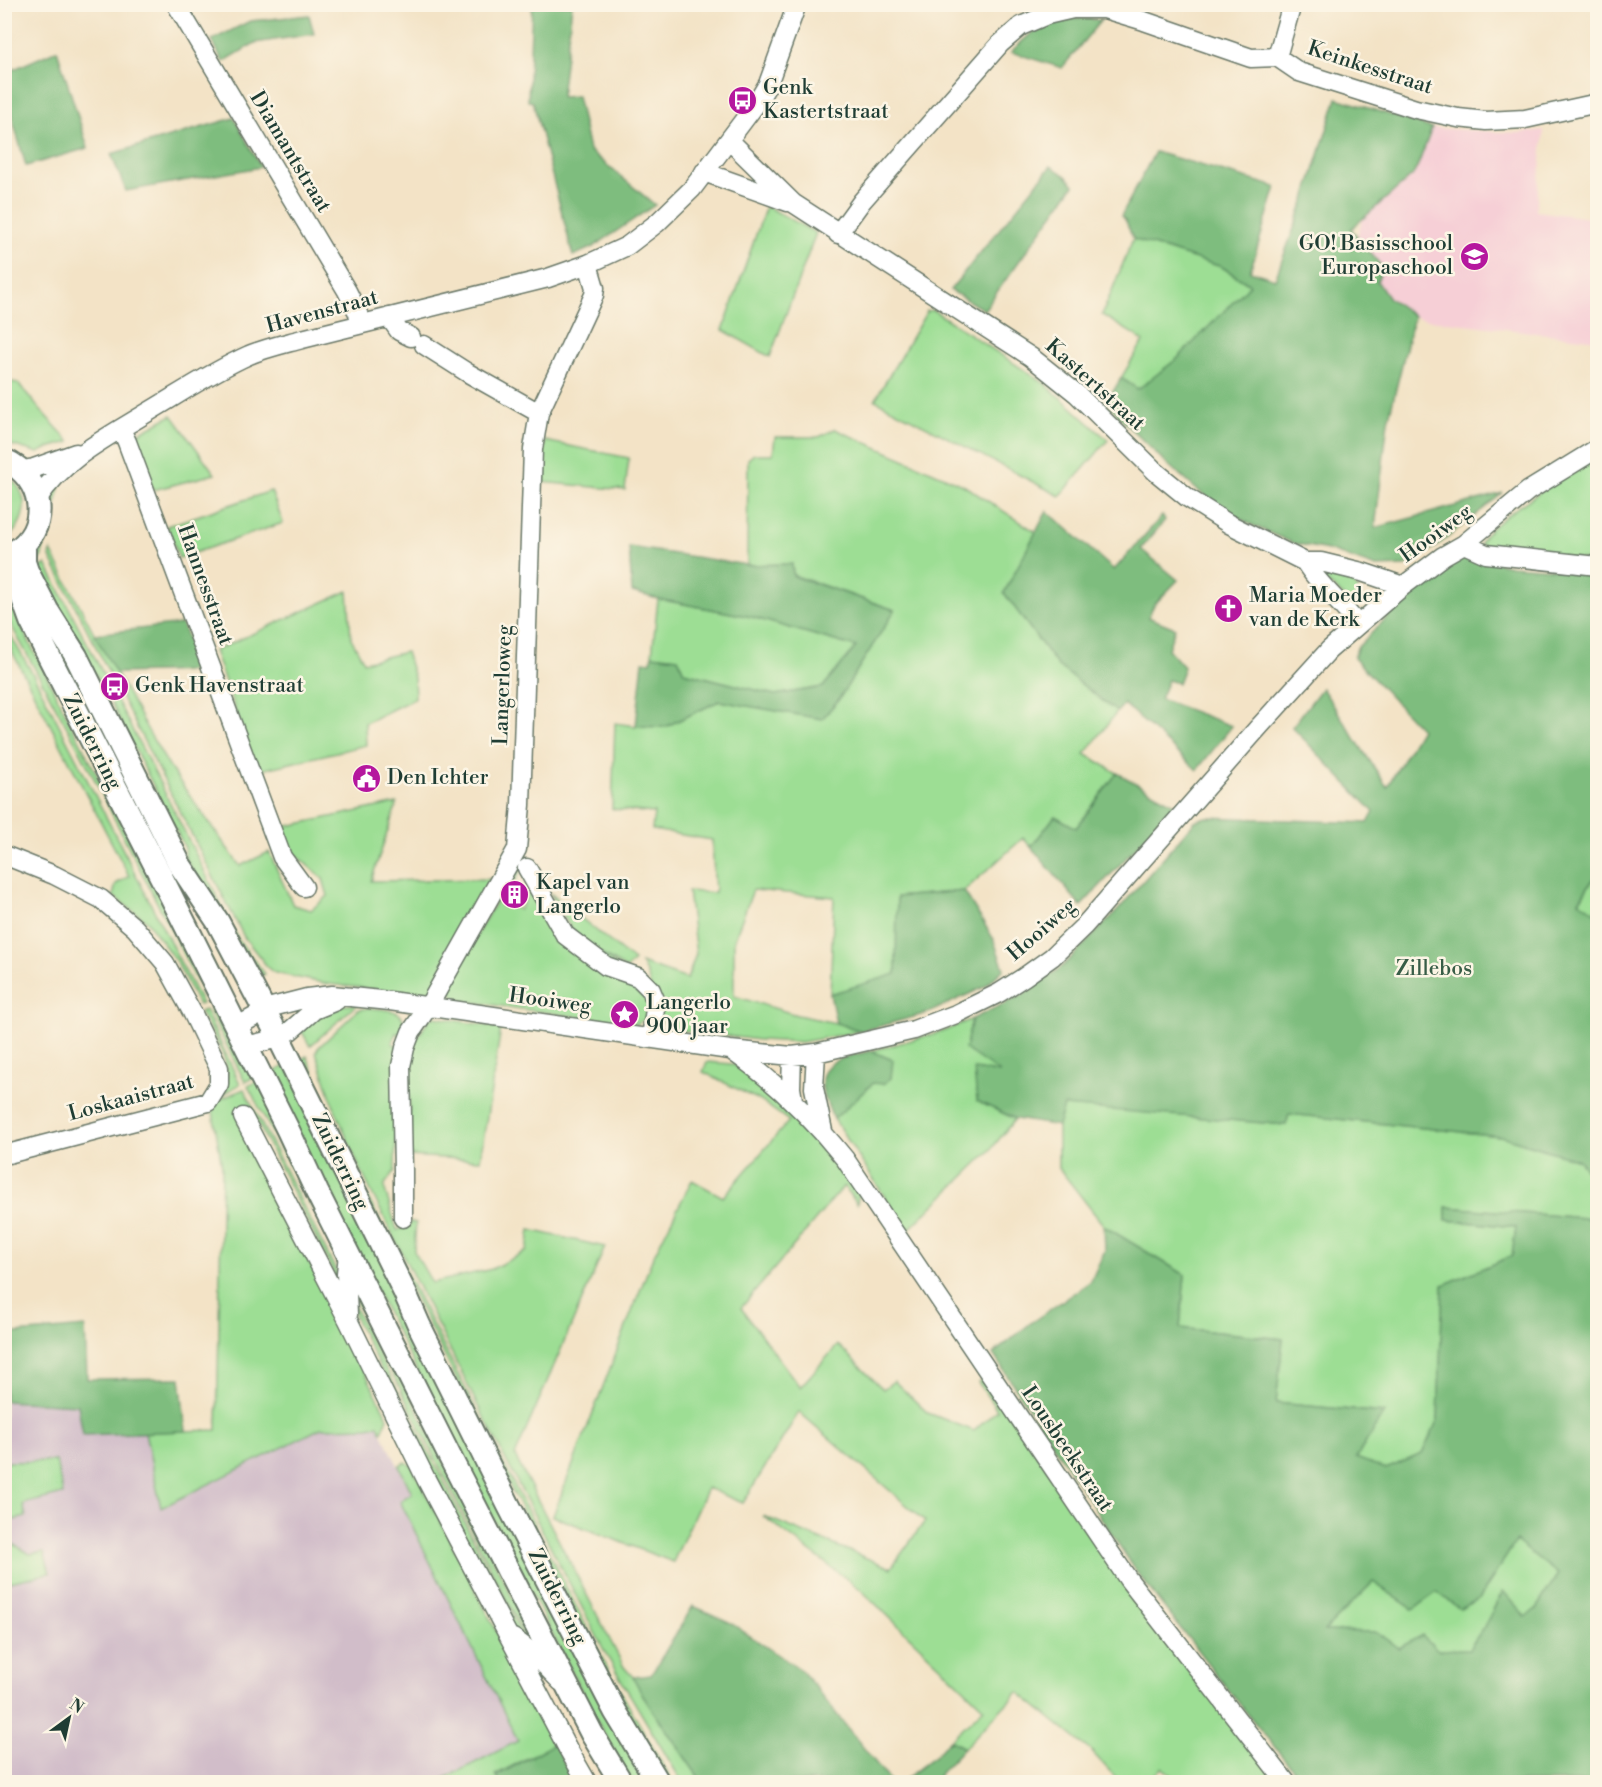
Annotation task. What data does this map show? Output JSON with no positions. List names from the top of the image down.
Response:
{
  "streets": {
    "main road": ["Zuiderring"],
    "street": [
      "Keinkesstraat",
      "Diamantstraat",
      "Havenstraat",
      "Kastertstraat",
      "Hooiweg",
      "Hannesstraat",
      "Langerloweg",
      "Loskaaistraat",
      "Lousbeekstraat"
    ]
  },
  "crossings": [
    ["Keinkesstraat", "Kastertstraat"],
    ["Diamantstraat", "Havenstraat"],
    ["Havenstraat", "Hannesstraat"],
    ["Havenstraat", "Langerloweg"],
    ["Kastertstraat", "Hooiweg"],
    ["Hooiweg", "Langerloweg"],
    ["Hooiweg", "Zuiderring"],
    ["Hooiweg", "Lousbeekstraat"]
  ],
  "parks": ["Zillebos"],
  "places": {
    "bus stop": ["Genk Kastertstraat", "Genk Havenstraat"],
    "school or university": ["GO! Basisschool Europaschool"],
    "church": ["Maria Moeder van de Kerk"],
    "public building": ["Den Ichter"],
    "building": ["Kapel van Langerlo"],
    "place": ["Langerlo 900 jaar"]
  },
  "north": "top right"
}
